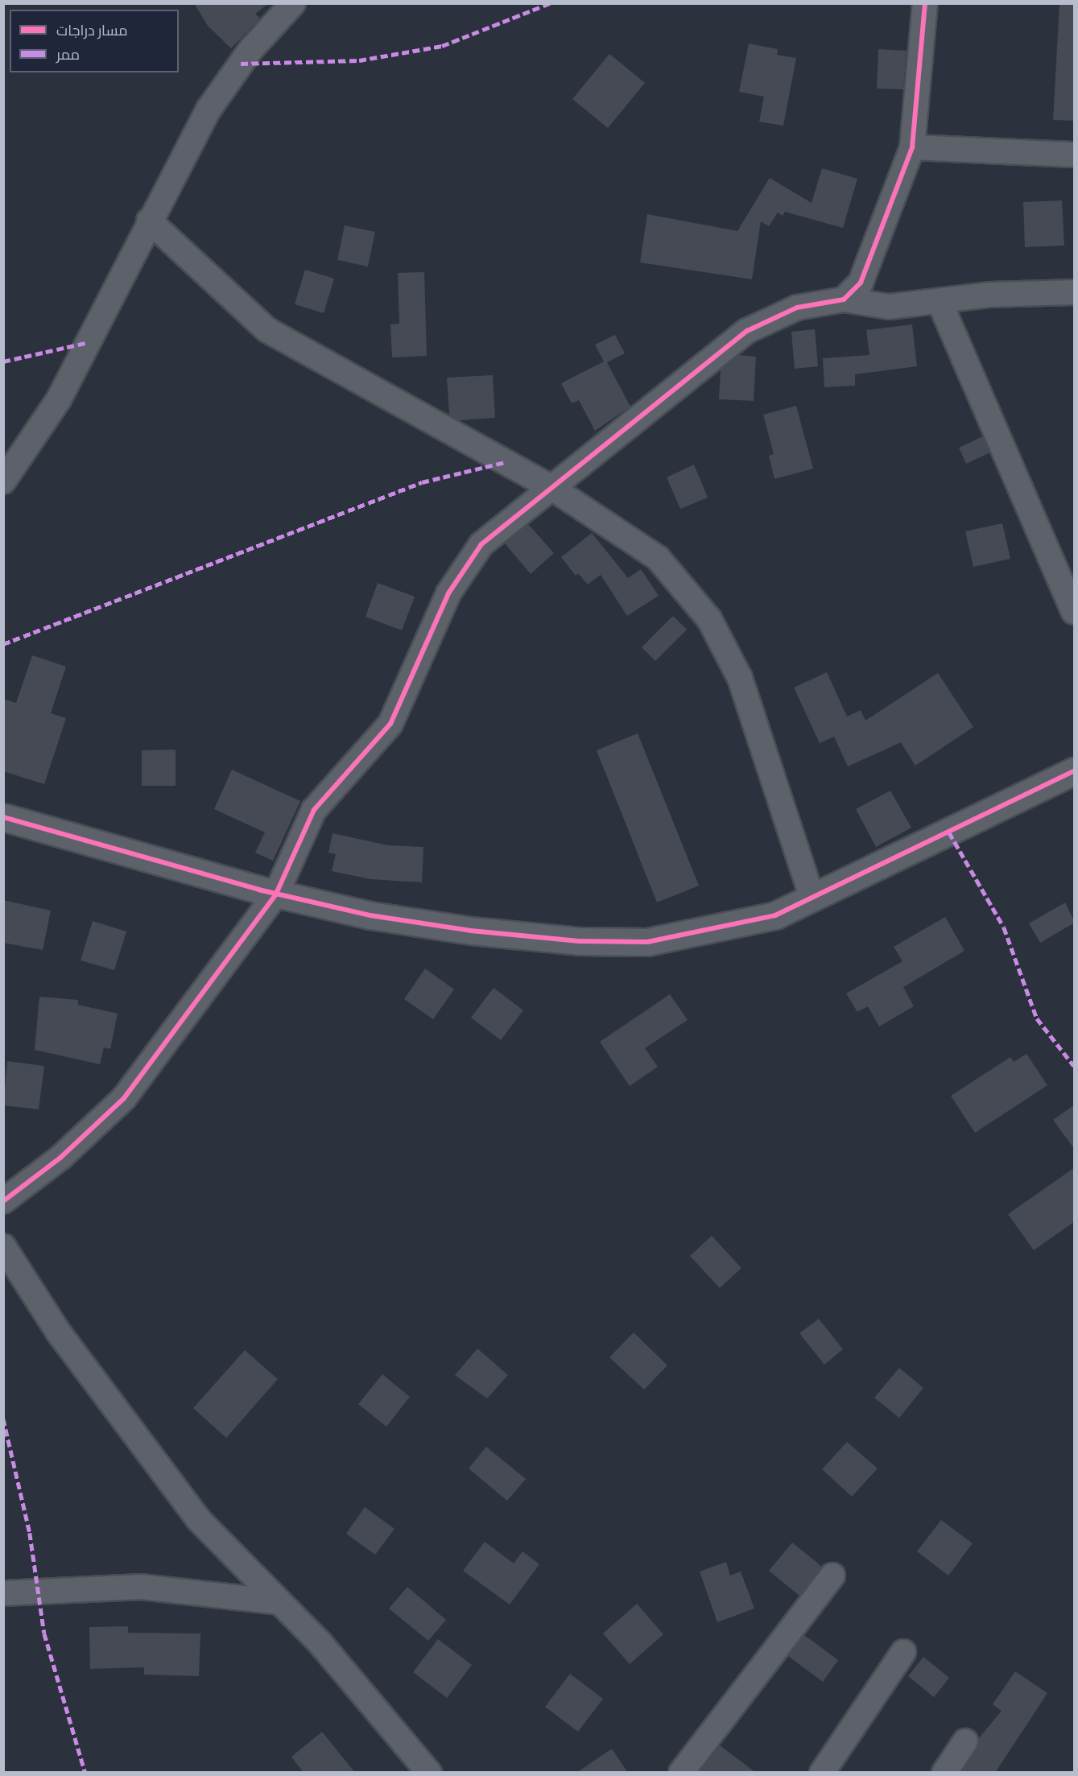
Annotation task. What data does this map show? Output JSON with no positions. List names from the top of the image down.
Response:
{
  "legend": ["مسار دراجات", "ممر"]
}
